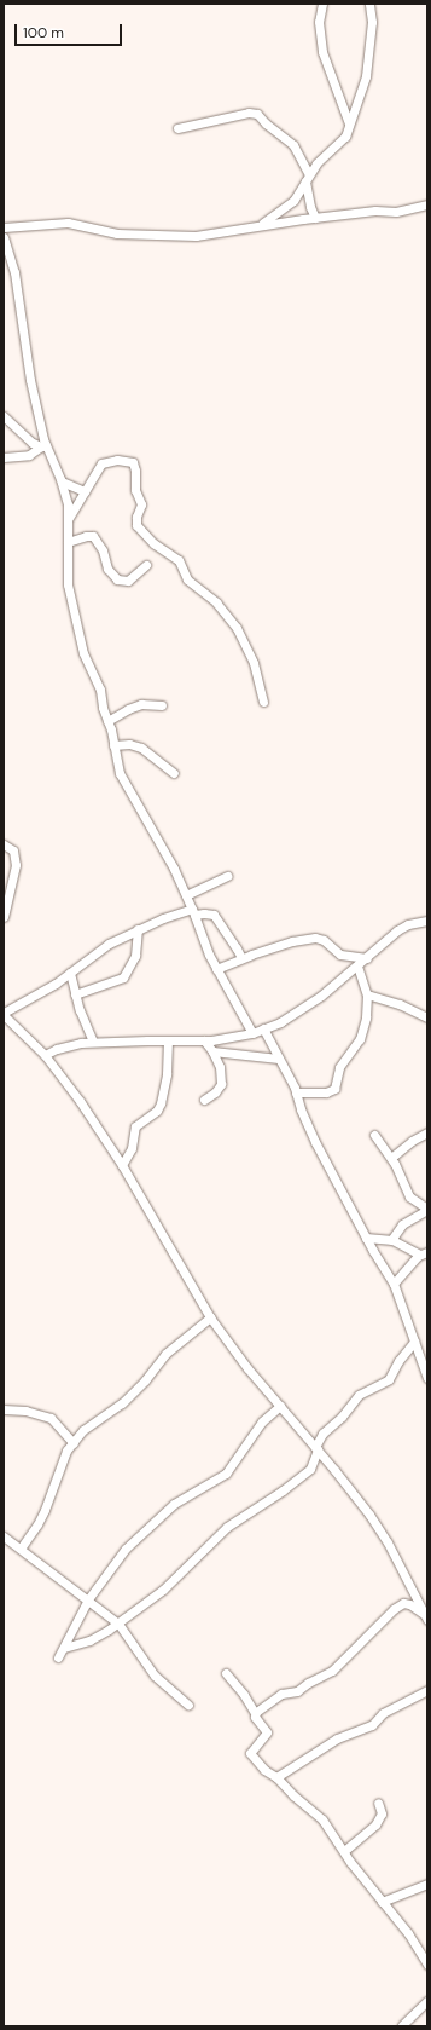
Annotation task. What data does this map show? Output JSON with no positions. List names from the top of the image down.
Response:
{
  "scale_bar": "100 m"
}
